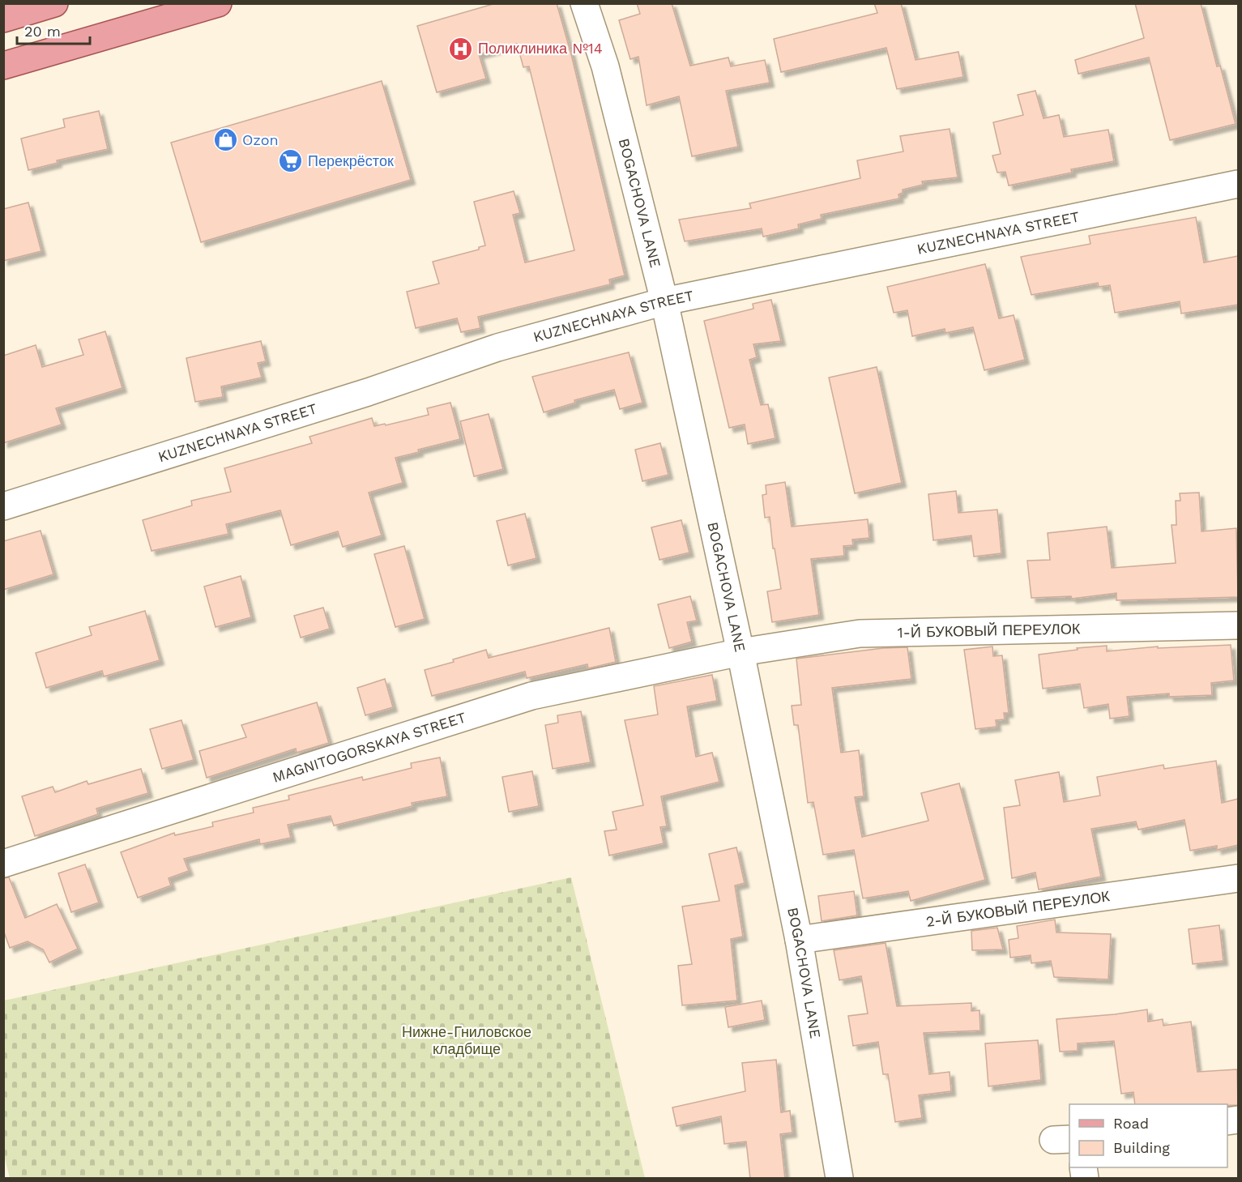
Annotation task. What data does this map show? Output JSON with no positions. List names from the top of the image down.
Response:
{
  "streets": {
    "street": [
      "BOGACHOVA LANE",
      "KUZNECHNAYA STREET",
      "1-Й БУКОВЫЙ ПЕРЕУЛОК",
      "MAGNITOGORSKAYA STREET",
      "2-Й БУКОВЫЙ ПЕРЕУЛОК"
    ]
  },
  "crossings": [
    ["BOGACHOVA LANE", "KUZNECHNAYA STREET"],
    ["BOGACHOVA LANE", "1-Й БУКОВЫЙ ПЕРЕУЛОК"],
    ["BOGACHOVA LANE", "MAGNITOGORSKAYA STREET"],
    ["BOGACHOVA LANE", "2-Й БУКОВЫЙ ПЕРЕУЛОК"],
    ["1-Й БУКОВЫЙ ПЕРЕУЛОК", "MAGNITOGORSKAYA STREET"]
  ],
  "parks": ["Нижне-Гниловское кладбище"],
  "places": {
    "hospital": ["Поликлиника №14"],
    "shop": ["Ozon"],
    "supermarket": ["Перекрёсток"]
  },
  "legend": ["Road", "Building"],
  "scale_bar": "20 m"
}
